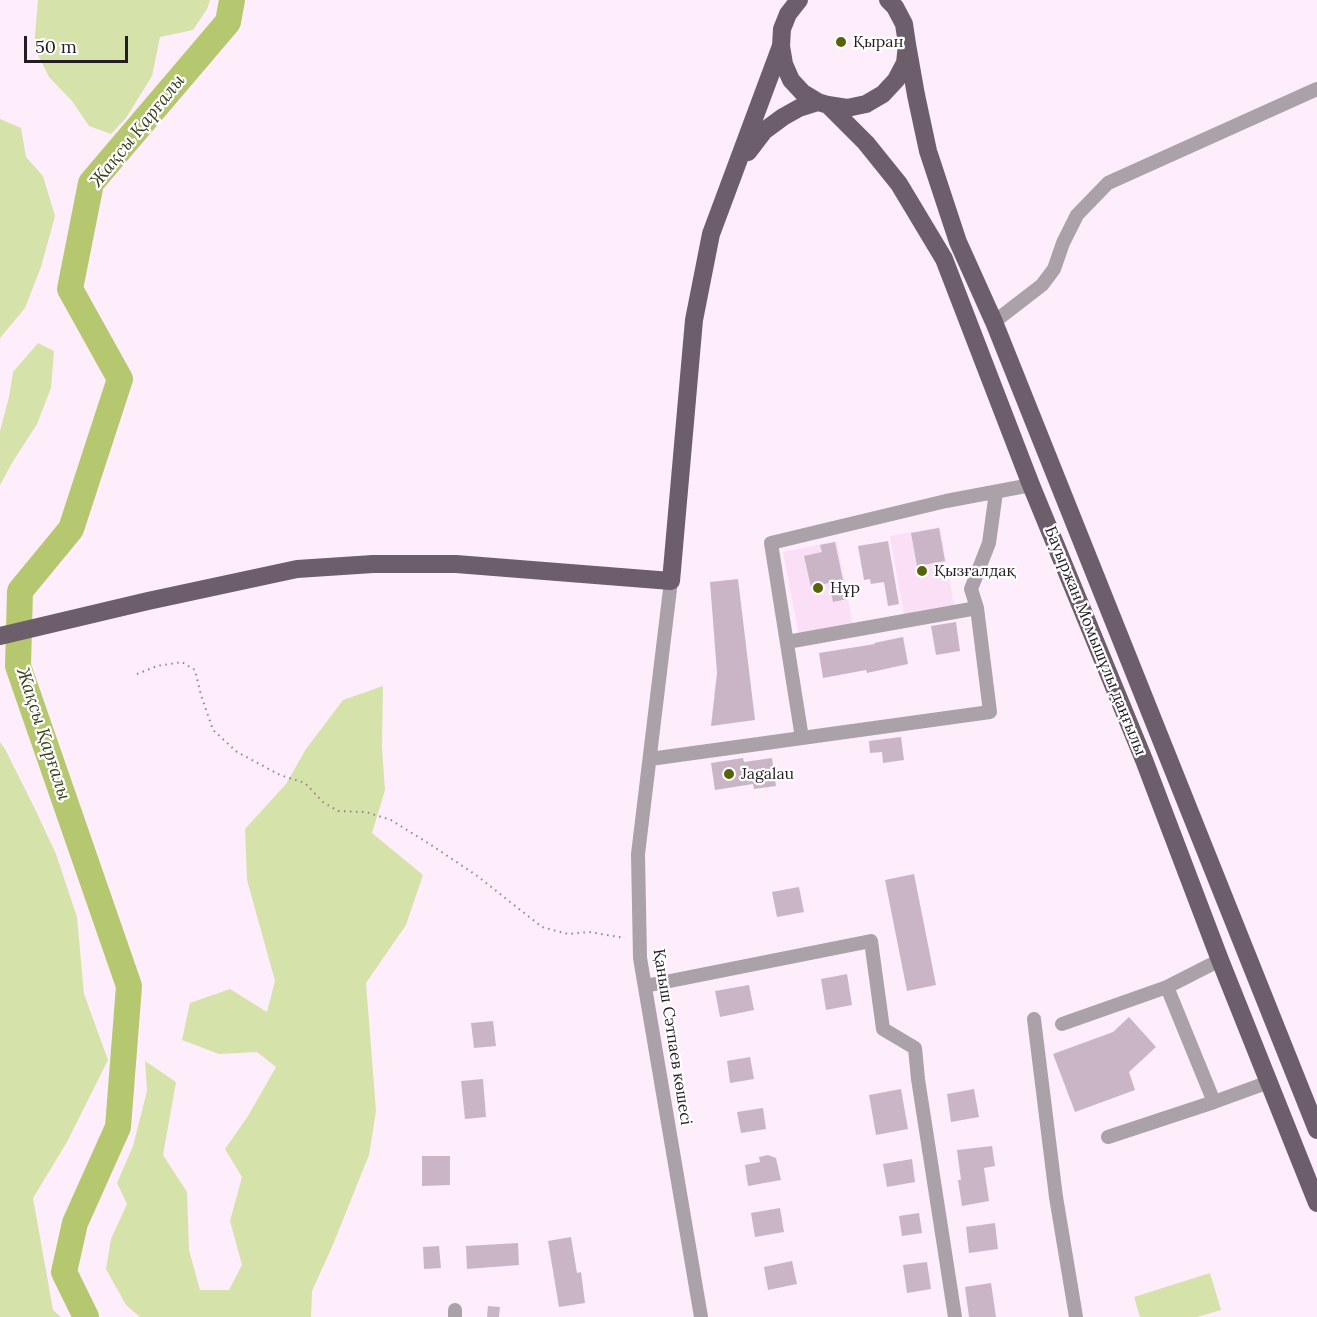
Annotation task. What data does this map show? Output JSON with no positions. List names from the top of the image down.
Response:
{
  "streets": {
    "main road": ["Бауыржан Момышұлы даңғылы"],
    "street": ["Қаныш Сәтпаев көшесі"]
  },
  "water": ["Жақсы Қарғалы"],
  "places": [
    "Қыран",
    "Қызғалдақ",
    "Нұр",
    "Jagalau"
  ],
  "scale_bar": "50 m"
}
